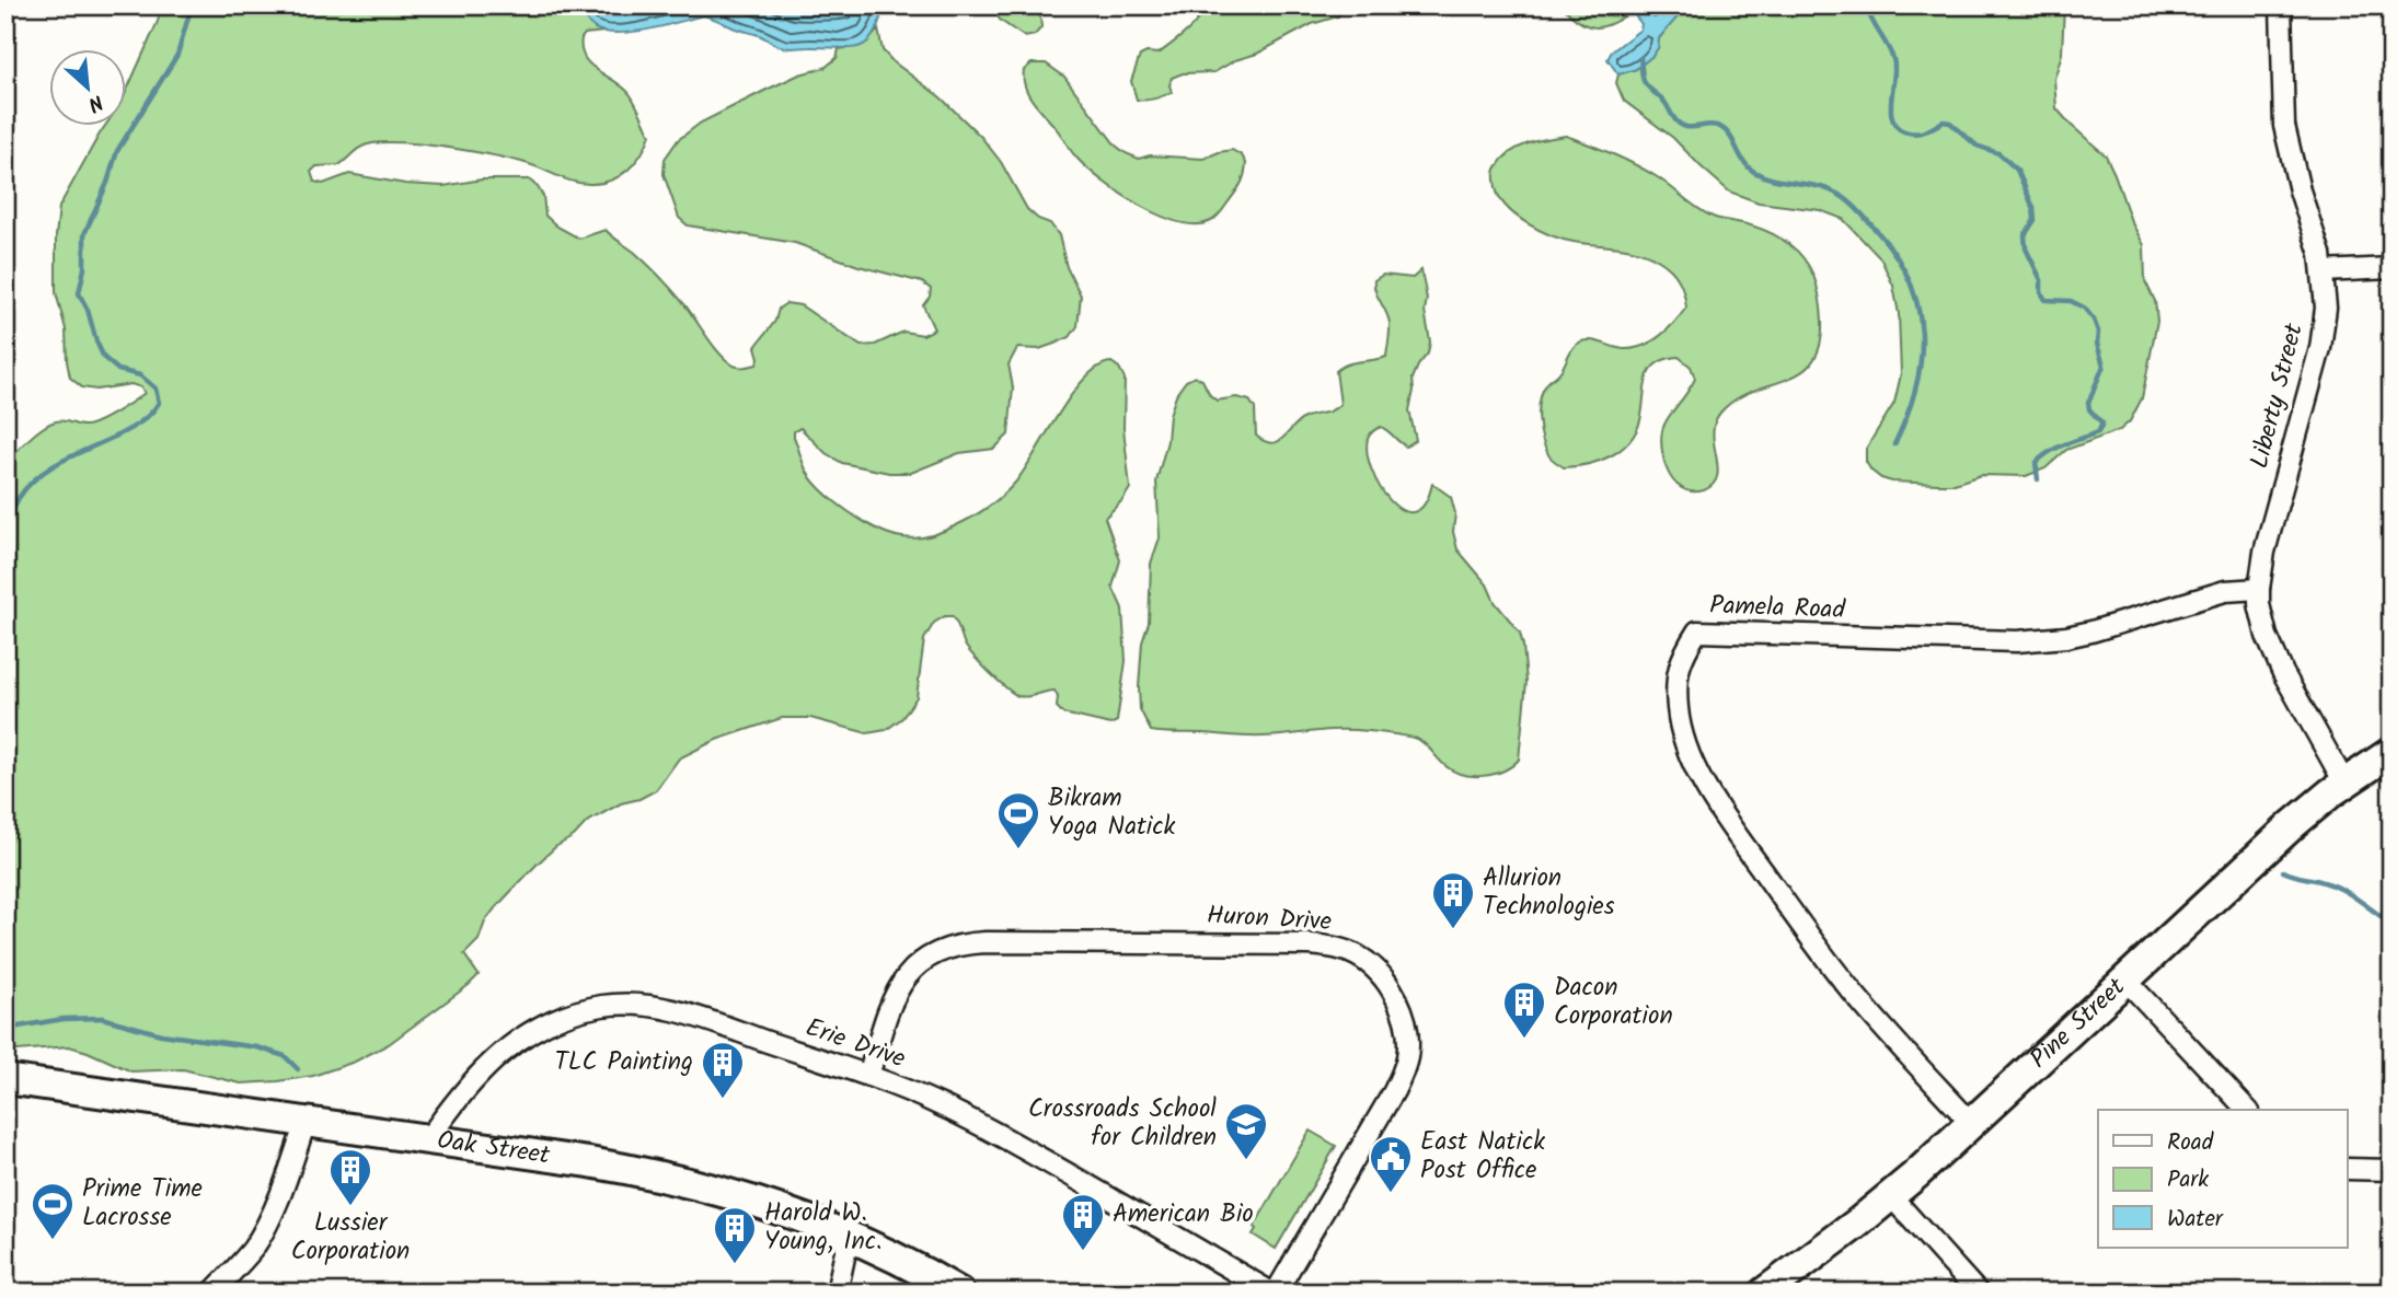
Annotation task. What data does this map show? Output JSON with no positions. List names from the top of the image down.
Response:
{
  "streets": {
    "main road": ["Pine Street", "Oak Street"],
    "street": [
      "Liberty Street",
      "Pamela Road",
      "Huron Drive",
      "Erie Drive"
    ]
  },
  "crossings": [
    ["Liberty Street", "Pamela Road"],
    ["Liberty Street", "Pine Street"],
    ["Pamela Road", "Pine Street"],
    ["Huron Drive", "Erie Drive"],
    ["Erie Drive", "Oak Street"]
  ],
  "places": {
    "sports": ["Bikram Yoga Natick", "Prime Time Lacrosse"],
    "building": [
      "Allurion Technologies",
      "Dacon Corporation",
      "TLC Painting",
      "Lussier Corporation",
      "American Bio",
      "Harold W. Young, Inc."
    ],
    "school or university": ["Crossroads School for Children"],
    "public building": ["East Natick Post Office"]
  },
  "legend": ["Road", "Park", "Water"],
  "north": "bottom right"
}
